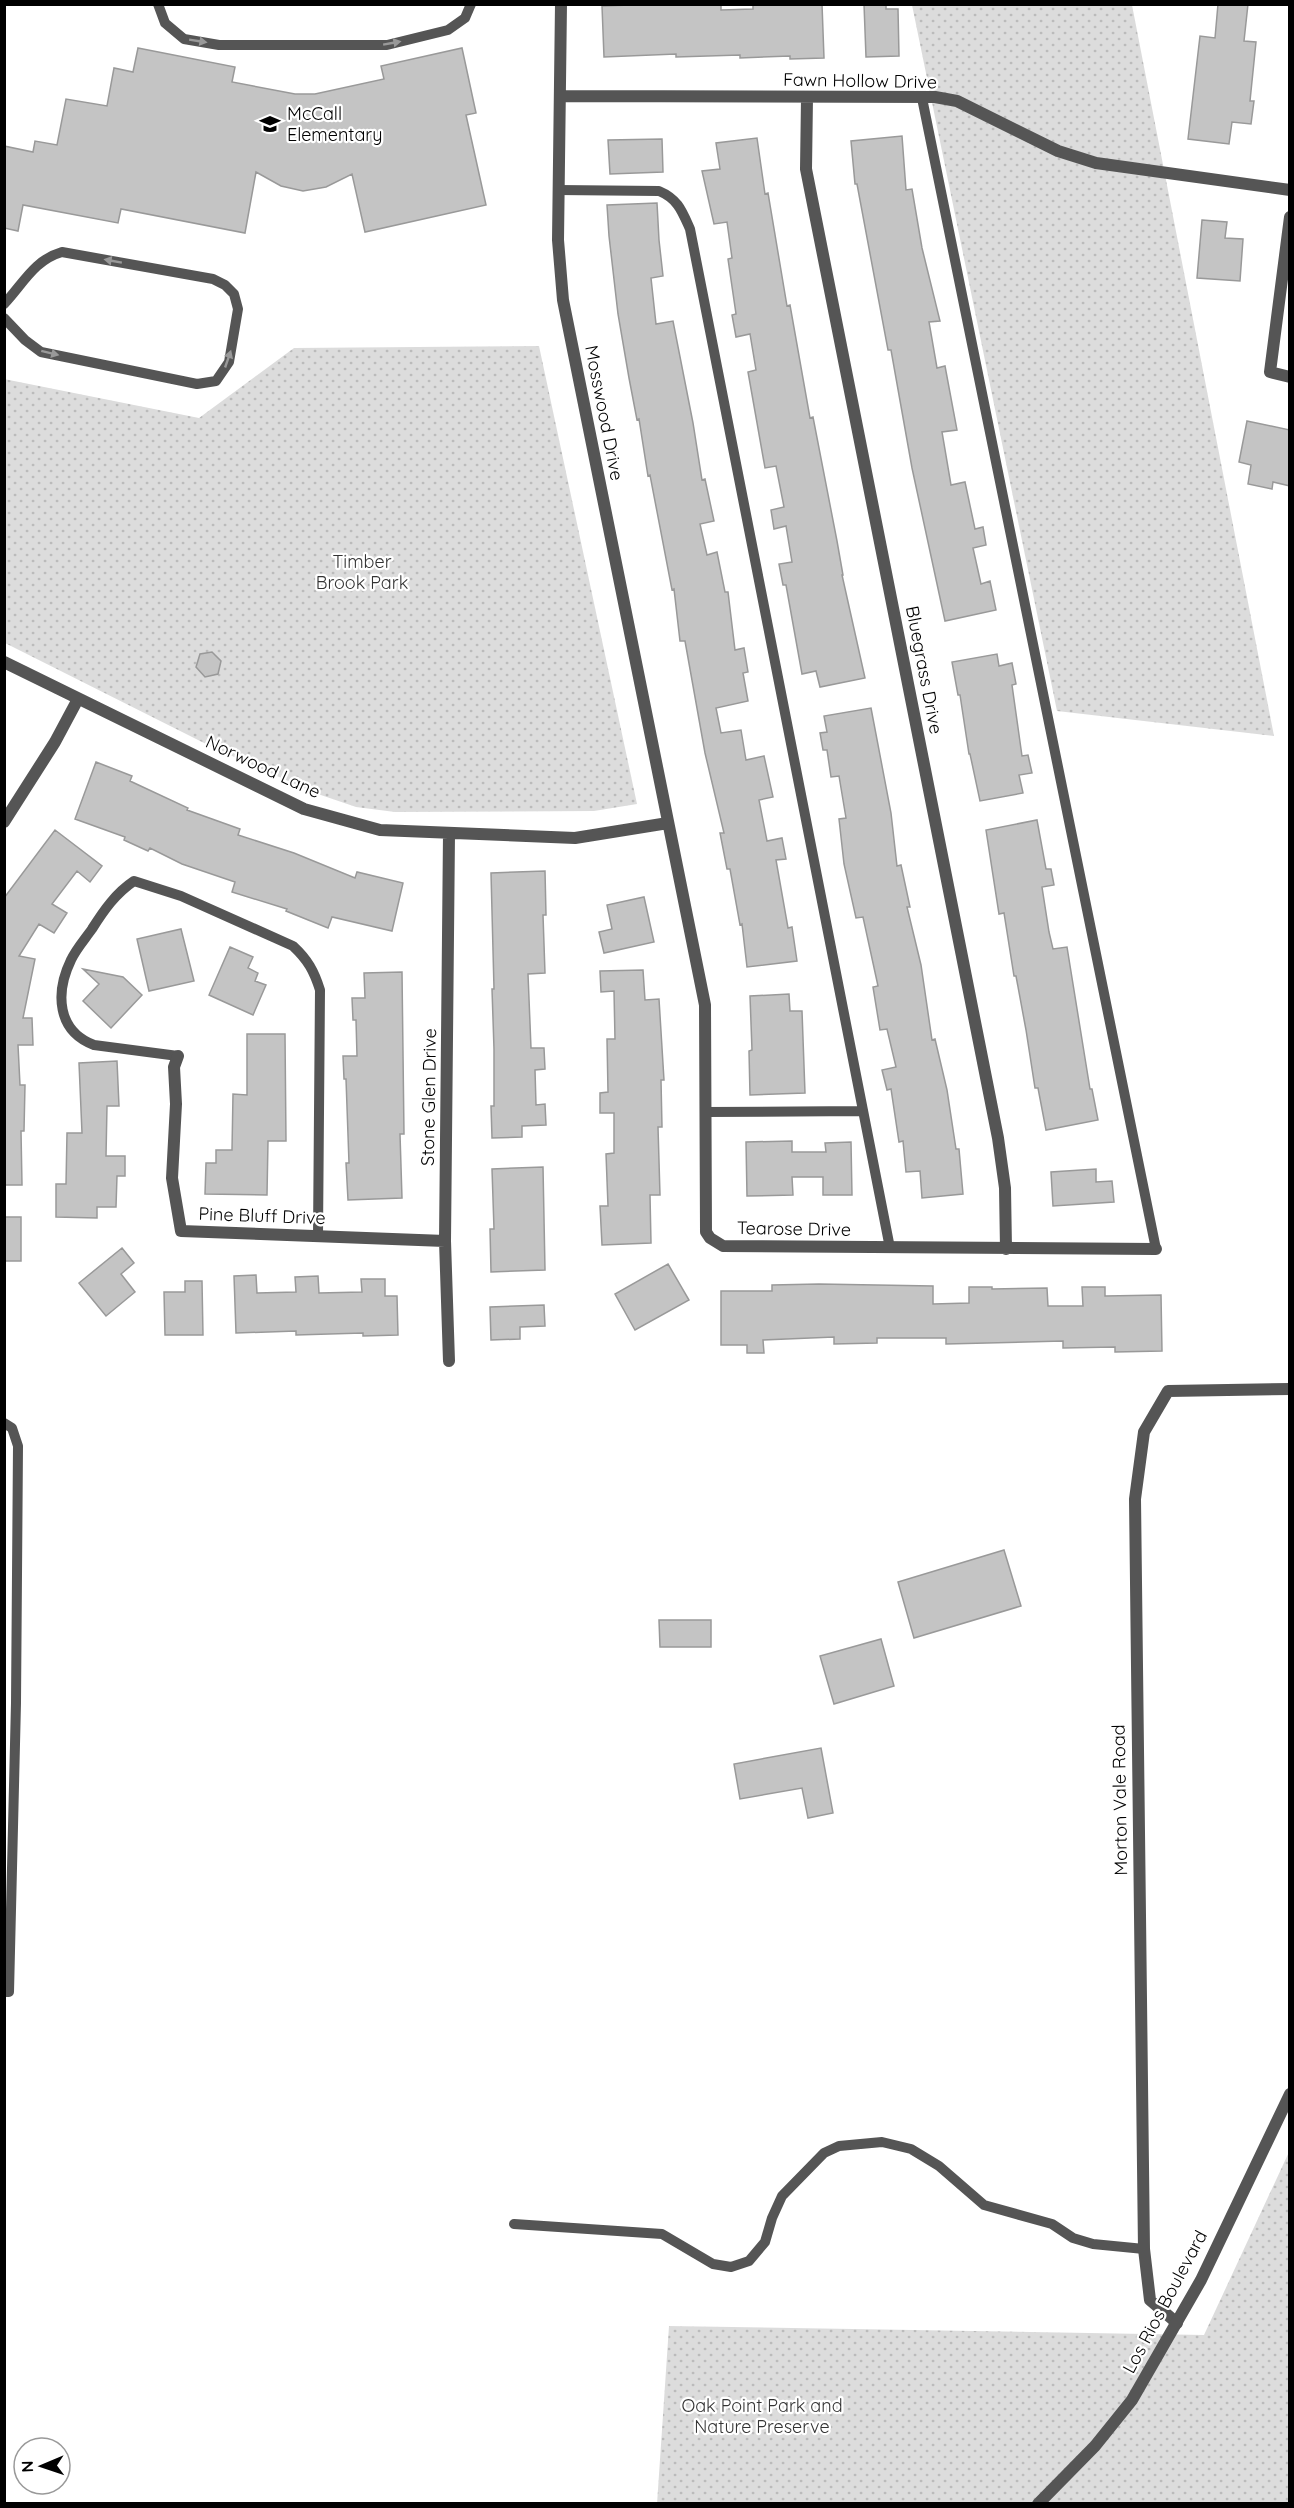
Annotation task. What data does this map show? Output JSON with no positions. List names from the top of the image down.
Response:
{
  "streets": {
    "street": [
      "Fawn Hollow Drive",
      "Mosswood Drive",
      "Bluegrass Drive",
      "Norwood Lane",
      "Stone Glen Drive",
      "Pine Bluff Drive",
      "Tearose Drive",
      "Morton Vale Road",
      "Los Rios Boulevard"
    ]
  },
  "crossings": [
    ["Fawn Hollow Drive", "Mosswood Drive"],
    ["Fawn Hollow Drive", "Bluegrass Drive"],
    ["Mosswood Drive", "Norwood Lane"],
    ["Mosswood Drive", "Tearose Drive"],
    ["Bluegrass Drive", "Tearose Drive"],
    ["Norwood Lane", "Stone Glen Drive"],
    ["Norwood Lane", "Tearose Drive"],
    ["Stone Glen Drive", "Pine Bluff Drive"],
    ["Morton Vale Road", "Los Rios Boulevard"]
  ],
  "parks": ["Timber Brook Park", "Oak Point Park and Nature Preserve"],
  "places": {
    "school or university": ["McCall Elementary"]
  },
  "north": "left"
}
